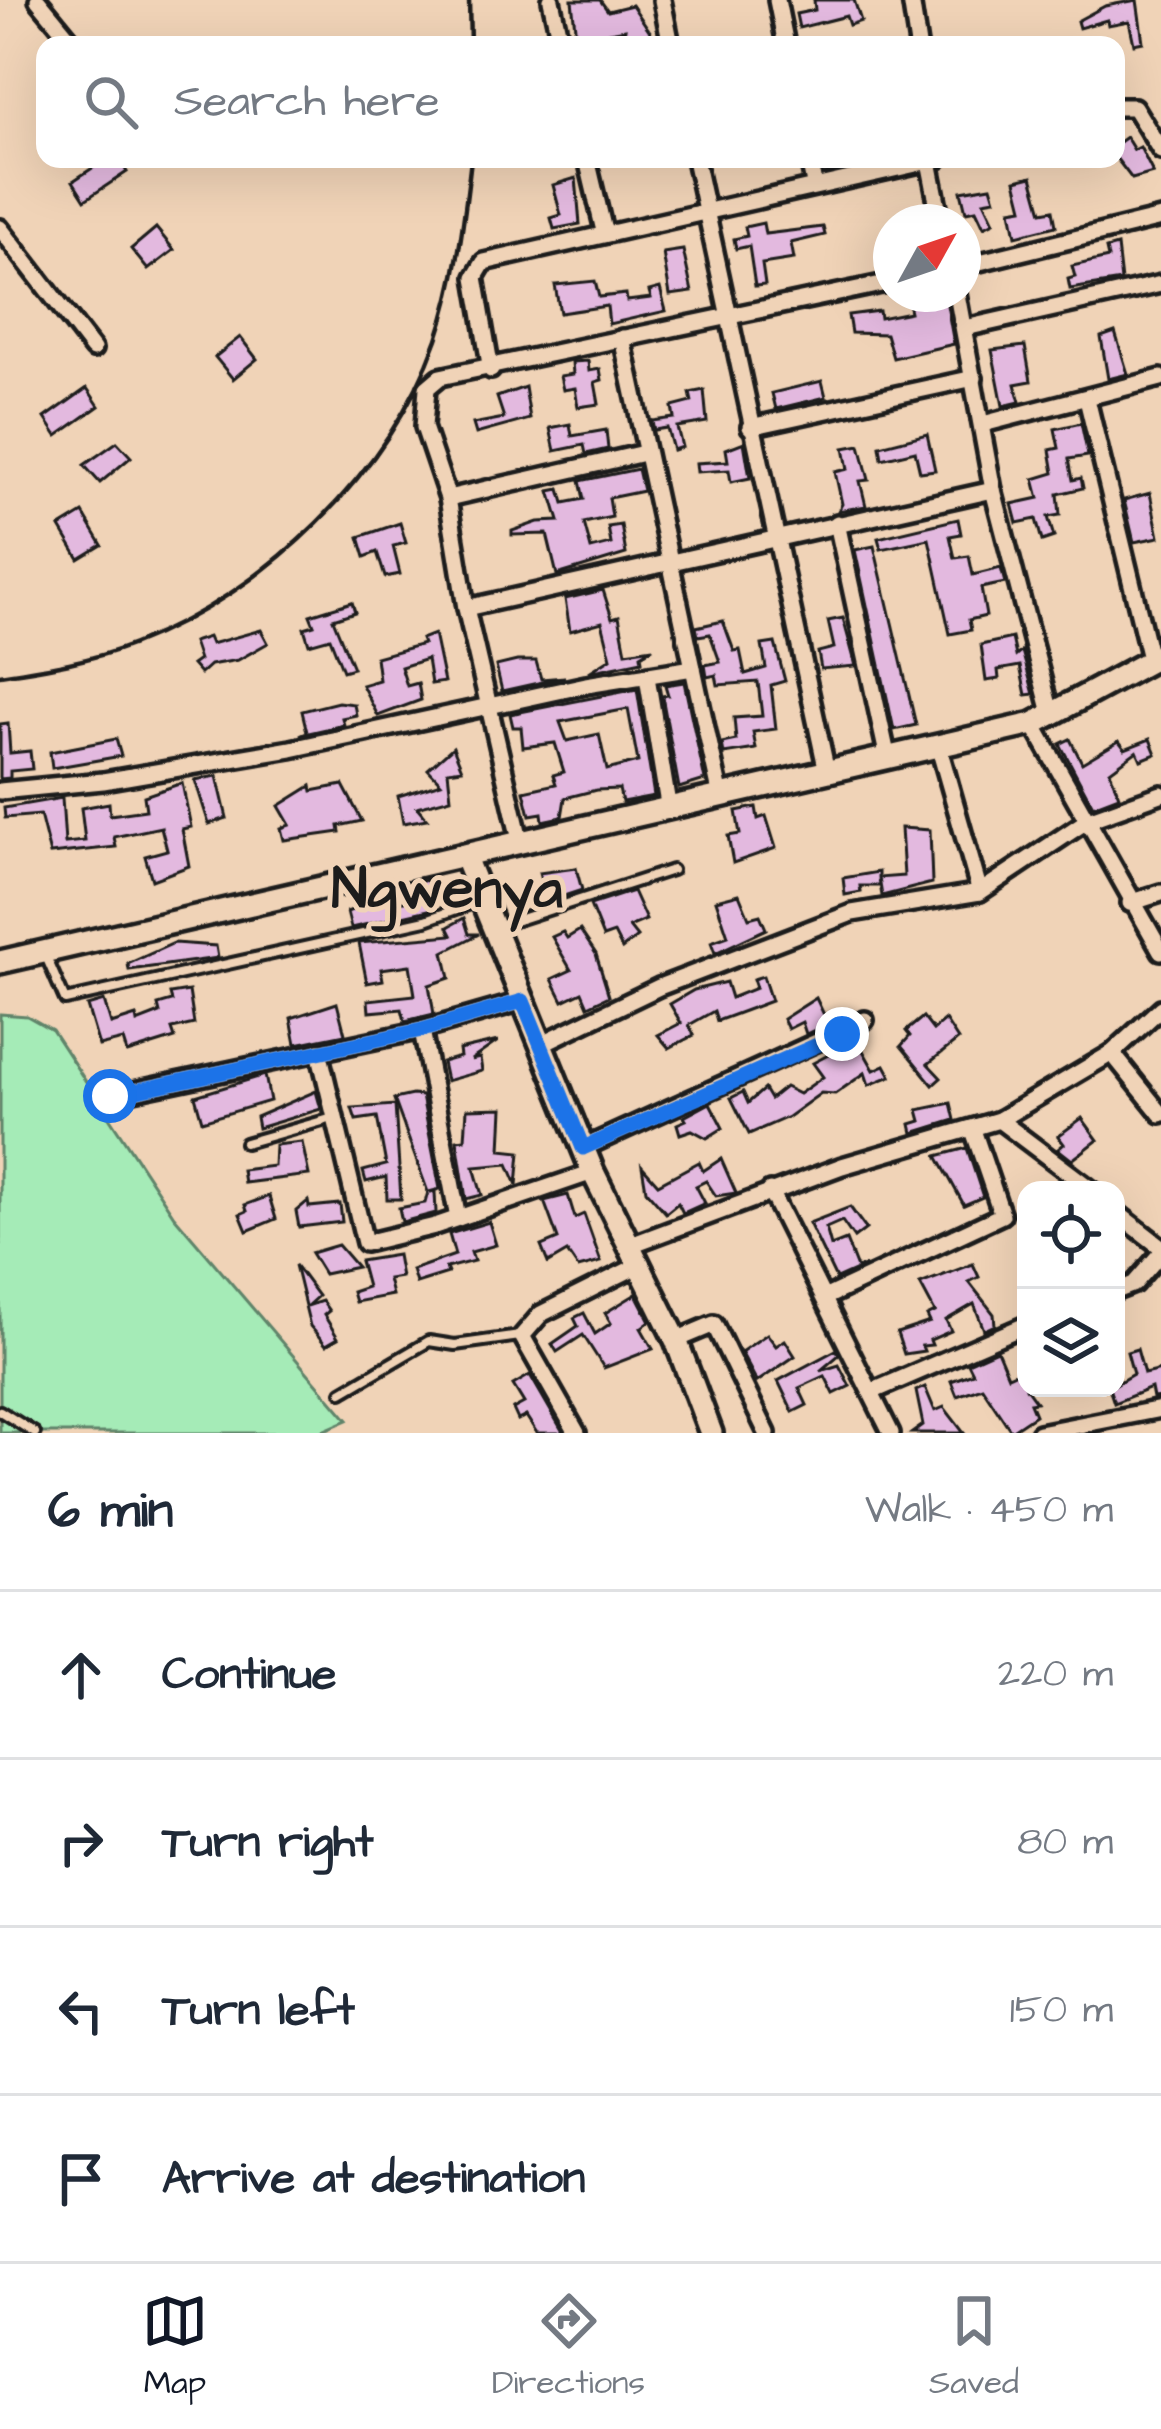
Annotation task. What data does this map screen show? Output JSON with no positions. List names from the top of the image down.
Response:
{
  "districts": ["Ngwenya"],
  "north": "top right",
  "page": {
    "search": "Search here",
    "heading": ["6 min", "Walk · 450 m"],
    "list": [
      ["Continue", "220 m"],
      ["Turn right", "80 m"],
      ["Turn left", "150 m"],
      "Arrive at destination"
    ],
    "nav": ["Map", "Directions", "Saved"]
  }
}
